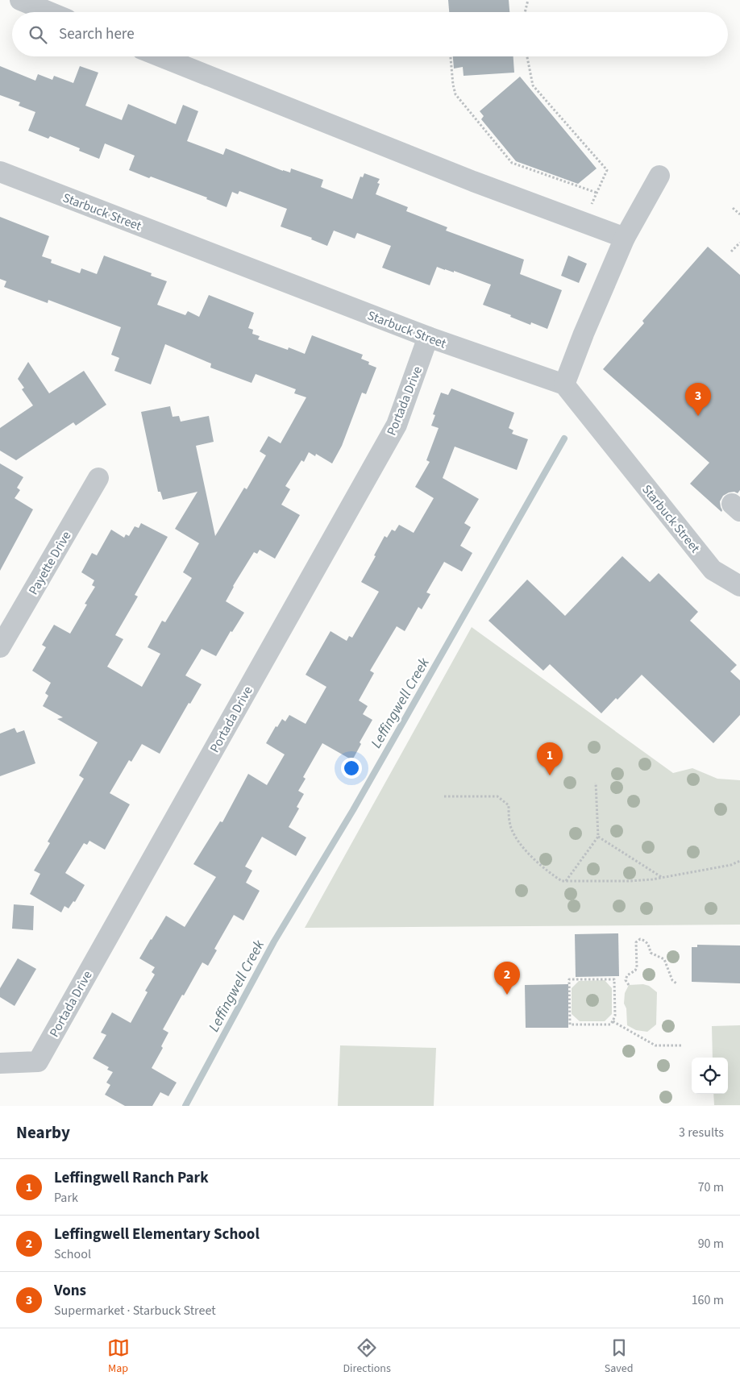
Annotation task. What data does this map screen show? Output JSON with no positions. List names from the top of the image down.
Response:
{
  "streets": {
    "street": ["Starbuck Street", "Portada Drive", "Payette Drive"]
  },
  "crossings": [
    ["Starbuck Street", "Portada Drive"]
  ],
  "water": ["Leffingwell Creek"],
  "page": {
    "search": "Search here",
    "pins": ["3", "1", "2"],
    "heading": ["Nearby", "3 results"],
    "list": [
      {
        "mark": "1",
        "name": "Leffingwell Ranch Park",
        "note": "Park",
        "value": "70 m"
      },
      {
        "mark": "2",
        "name": "Leffingwell Elementary School",
        "note": "School",
        "value": "90 m"
      },
      {
        "mark": "3",
        "name": "Vons",
        "note": "Supermarket · Starbuck Street",
        "value": "160 m"
      }
    ],
    "nav": ["Map", "Directions", "Saved"]
  }
}
